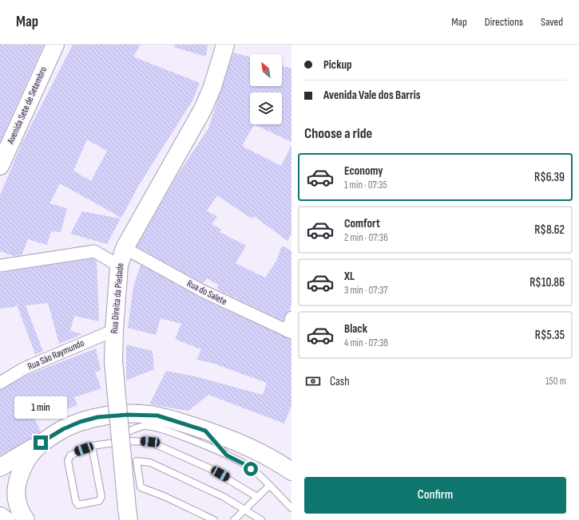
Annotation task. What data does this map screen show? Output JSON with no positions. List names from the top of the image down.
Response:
{
  "streets": {
    "street": [
      "Avenida Sete de Setembro",
      "Rua do Salete",
      "Rua Direita da Piedade",
      "Rua São Raymundo"
    ]
  },
  "crossings": [
    ["Rua do Salete", "Rua Direita da Piedade"],
    ["Rua Direita da Piedade", "Rua São Raymundo"]
  ],
  "north": "top left",
  "page": {
    "header": "Map",
    "nav": ["Map", "Directions", "Saved"],
    "banner": ["Pickup", "Avenida Vale dos Barris"],
    "heading": "Choose a ride",
    "list": [
      {
        "name": "Economy",
        "note": "1 min · 07:35",
        "value": "R$6.39"
      },
      {
        "name": "Comfort",
        "note": "2 min · 07:36",
        "value": "R$8.62"
      },
      {
        "name": "XL",
        "note": "3 min · 07:37",
        "value": "R$10.86"
      },
      {
        "name": "Black",
        "note": "4 min · 07:38",
        "value": "R$5.35"
      }
    ],
    "pay": ["Cash", "150 m"],
    "bubble": "1 min",
    "buttons": "Confirm"
  }
}
